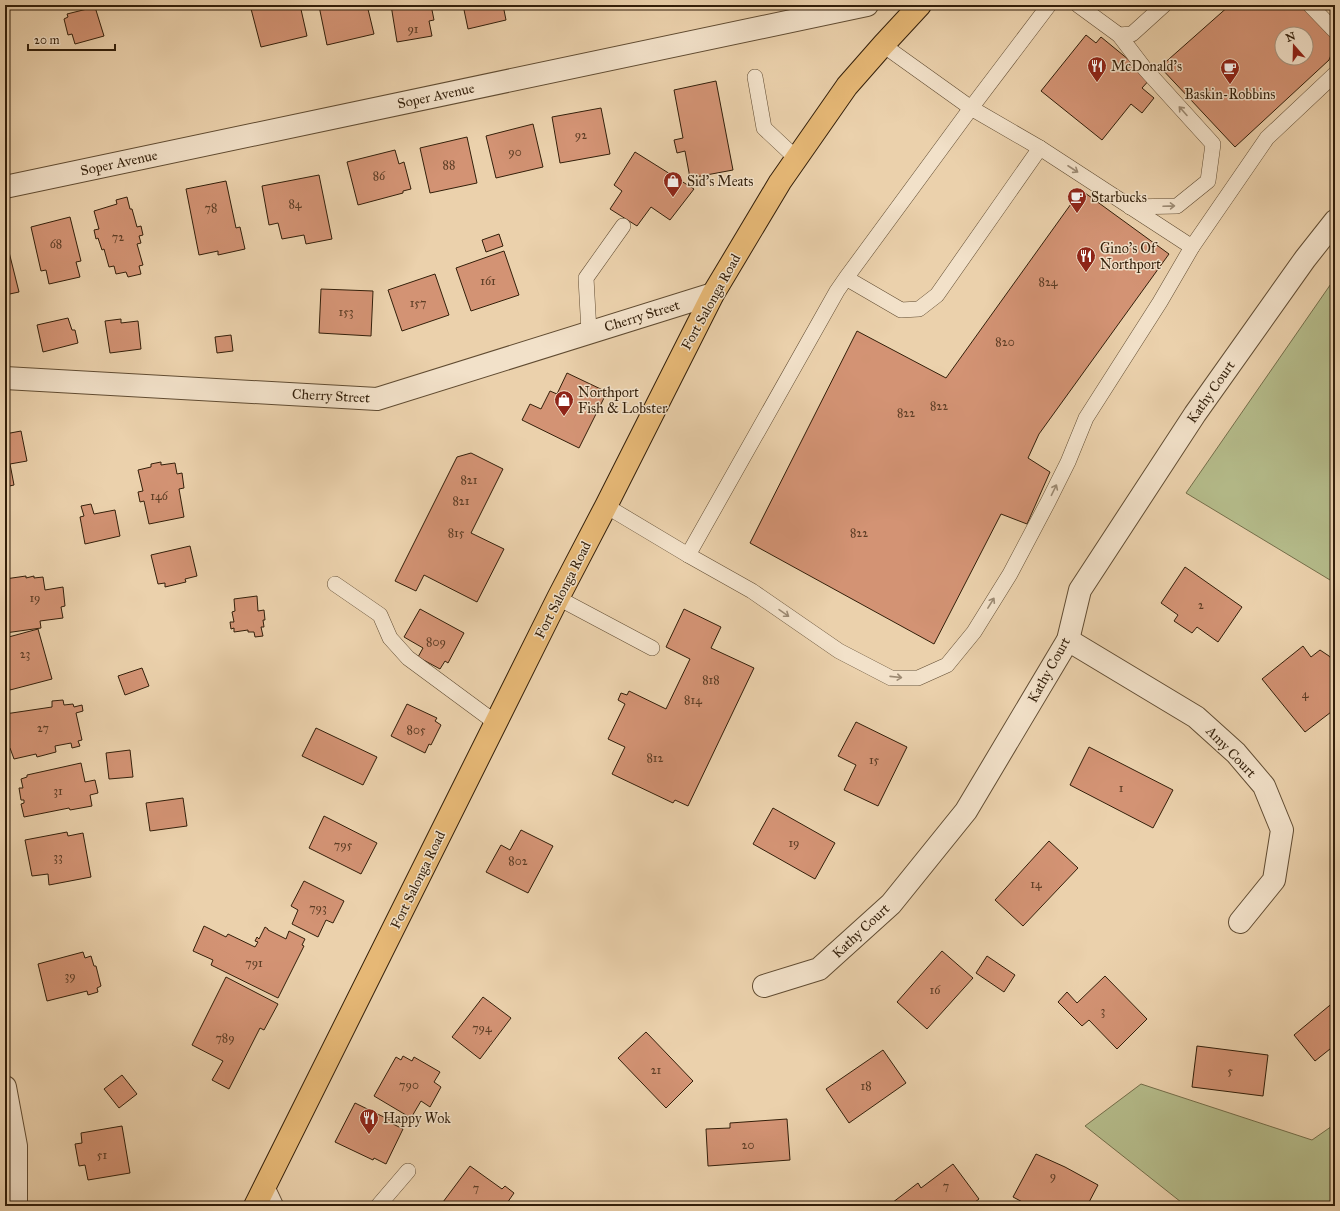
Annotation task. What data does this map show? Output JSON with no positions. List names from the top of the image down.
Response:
{
  "streets": {
    "main road": ["Fort Salonga Road"],
    "street": [
      "Soper Avenue",
      "Cherry Street",
      "Kathy Court",
      "Amy Court"
    ]
  },
  "crossings": [
    ["Fort Salonga Road", "Cherry Street"],
    ["Kathy Court", "Amy Court"]
  ],
  "places": {
    "restaurant": ["McDonald's", "Gino's Of Northport", "Happy Wok"],
    "cafe": ["Baskin-Robbins", "Starbucks"],
    "shop": ["Sid's Meats", "Northport Fish & Lobster"]
  },
  "house_numbers": [
    "91",
    "92",
    "90",
    "88",
    "86",
    "84",
    "78",
    "72",
    "68",
    "161",
    "824",
    "157",
    "153",
    "820",
    "822",
    "822",
    "821",
    "146",
    "821",
    "815",
    "822",
    "19",
    "2",
    "809",
    "23",
    "818",
    "4",
    "814",
    "27",
    "805",
    "812",
    "15",
    "1",
    "31",
    "19",
    "795",
    "33",
    "802",
    "14",
    "793",
    "791",
    "39",
    "16",
    "3",
    "794",
    "789",
    "21",
    "5",
    "790",
    "18",
    "20",
    "51",
    "9",
    "7",
    "7"
  ],
  "scale_bar": "20 m",
  "north": "top"
}
